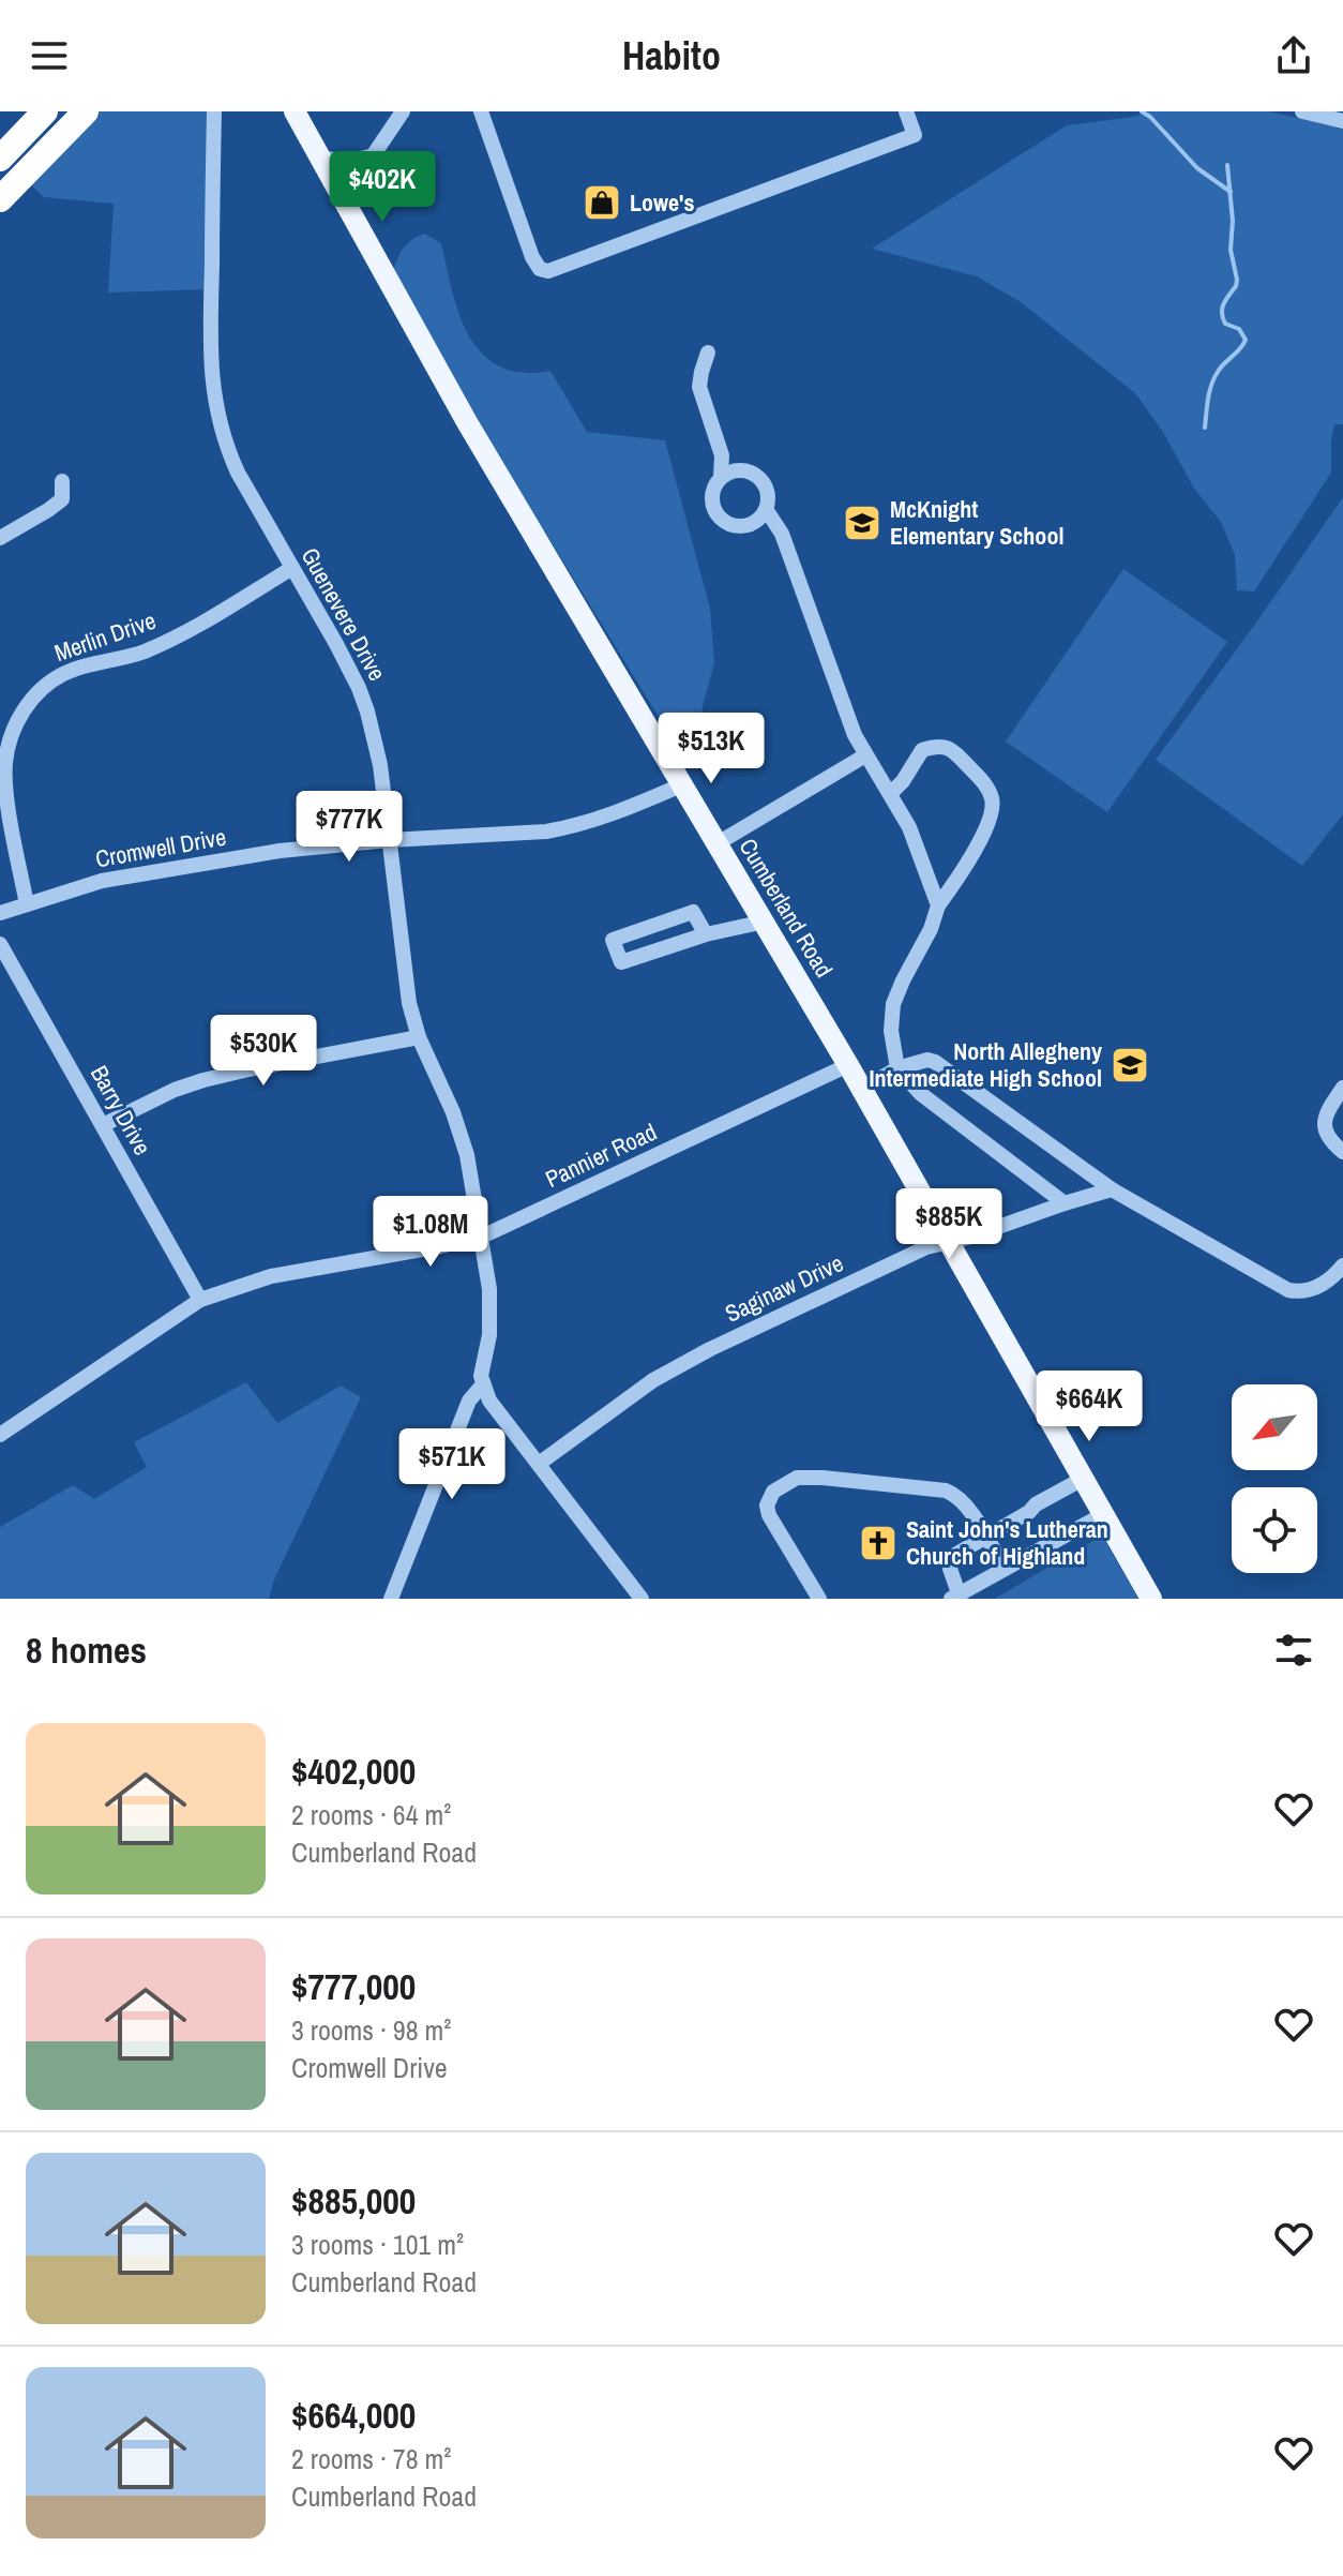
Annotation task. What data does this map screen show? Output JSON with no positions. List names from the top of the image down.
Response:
{
  "streets": {
    "main road": ["Cumberland Road"],
    "street": [
      "Guenevere Drive",
      "Merlin Drive",
      "Cromwell Drive",
      "Barry Drive",
      "Pannier Road",
      "Saginaw Drive"
    ]
  },
  "crossings": [
    ["Guenevere Drive", "Merlin Drive"],
    ["Guenevere Drive", "Cromwell Drive"],
    ["Guenevere Drive", "Pannier Road"],
    ["Merlin Drive", "Cromwell Drive"],
    ["Cromwell Drive", "Cumberland Road"],
    ["Cumberland Road", "Pannier Road"],
    ["Cumberland Road", "Saginaw Drive"],
    ["Barry Drive", "Pannier Road"]
  ],
  "places": {
    "shop": ["Lowe's"],
    "school or university": ["McKnight Elementary School", "North Allegheny Intermediate High School"],
    "church": ["Saint John's Lutheran Church of Highland"]
  },
  "north": "bottom left",
  "page": {
    "header": "Habito",
    "price": [
      "$402K",
      "$513K",
      "$777K",
      "$530K",
      "$885K",
      "$1.08M",
      "$664K",
      "$571K"
    ],
    "heading": "8 homes",
    "list": [
      {
        "name": "$402,000",
        "note": "2 rooms · 64 m² · Cumberland Road"
      },
      {
        "name": "$777,000",
        "note": "3 rooms · 98 m² · Cromwell Drive"
      },
      {
        "name": "$885,000",
        "note": "3 rooms · 101 m² · Cumberland Road"
      },
      {
        "name": "$664,000",
        "note": "2 rooms · 78 m² · Cumberland Road"
      }
    ]
  }
}
